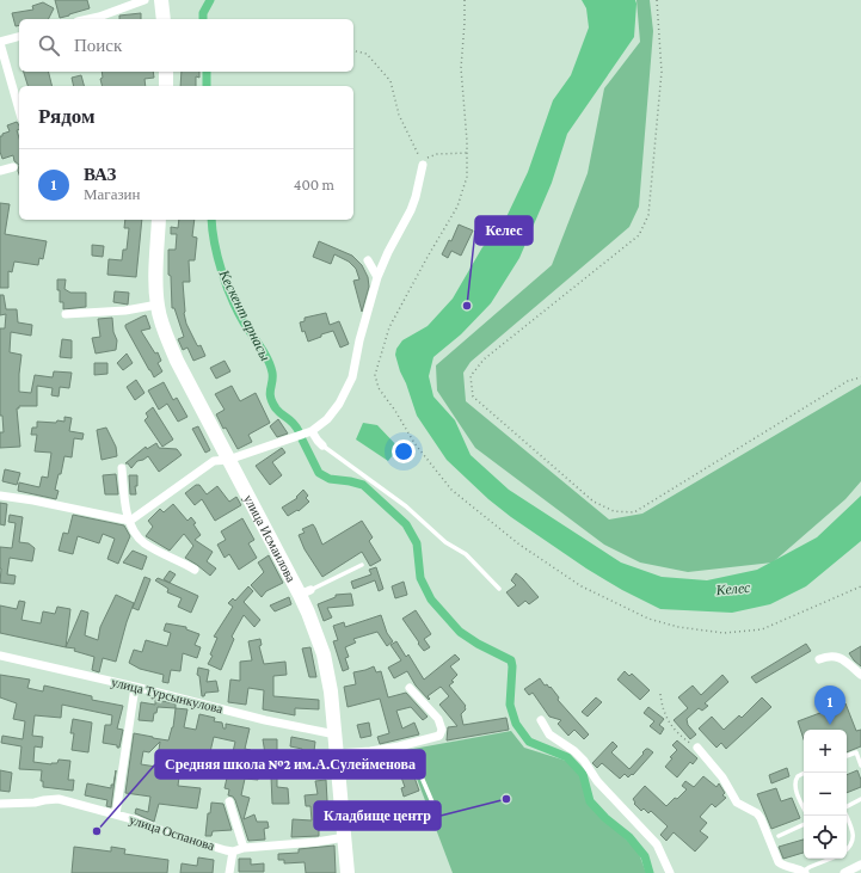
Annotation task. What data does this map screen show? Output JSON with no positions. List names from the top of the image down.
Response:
{
  "streets": {
    "main road": ["улица Исмаилова"],
    "street": ["улица Турсынкулова", "улица Оспанова"]
  },
  "crossings": [
    ["улица Исмаилова", "улица Турсынкулова"],
    ["улица Исмаилова", "улица Оспанова"]
  ],
  "water": ["Кескент арнасы", "Келес"],
  "places": ["Келес", "Кладбище центр", "Средняя школа №2 им.А.Сулейменова"],
  "page": {
    "search": "Поиск",
    "heading": "Рядом",
    "list": [
      {
        "mark": "1",
        "name": "ВАЗ",
        "note": "Магазин",
        "value": "400 m"
      }
    ],
    "pins": "1",
    "map_buttons": ["+", "−"]
  }
}
